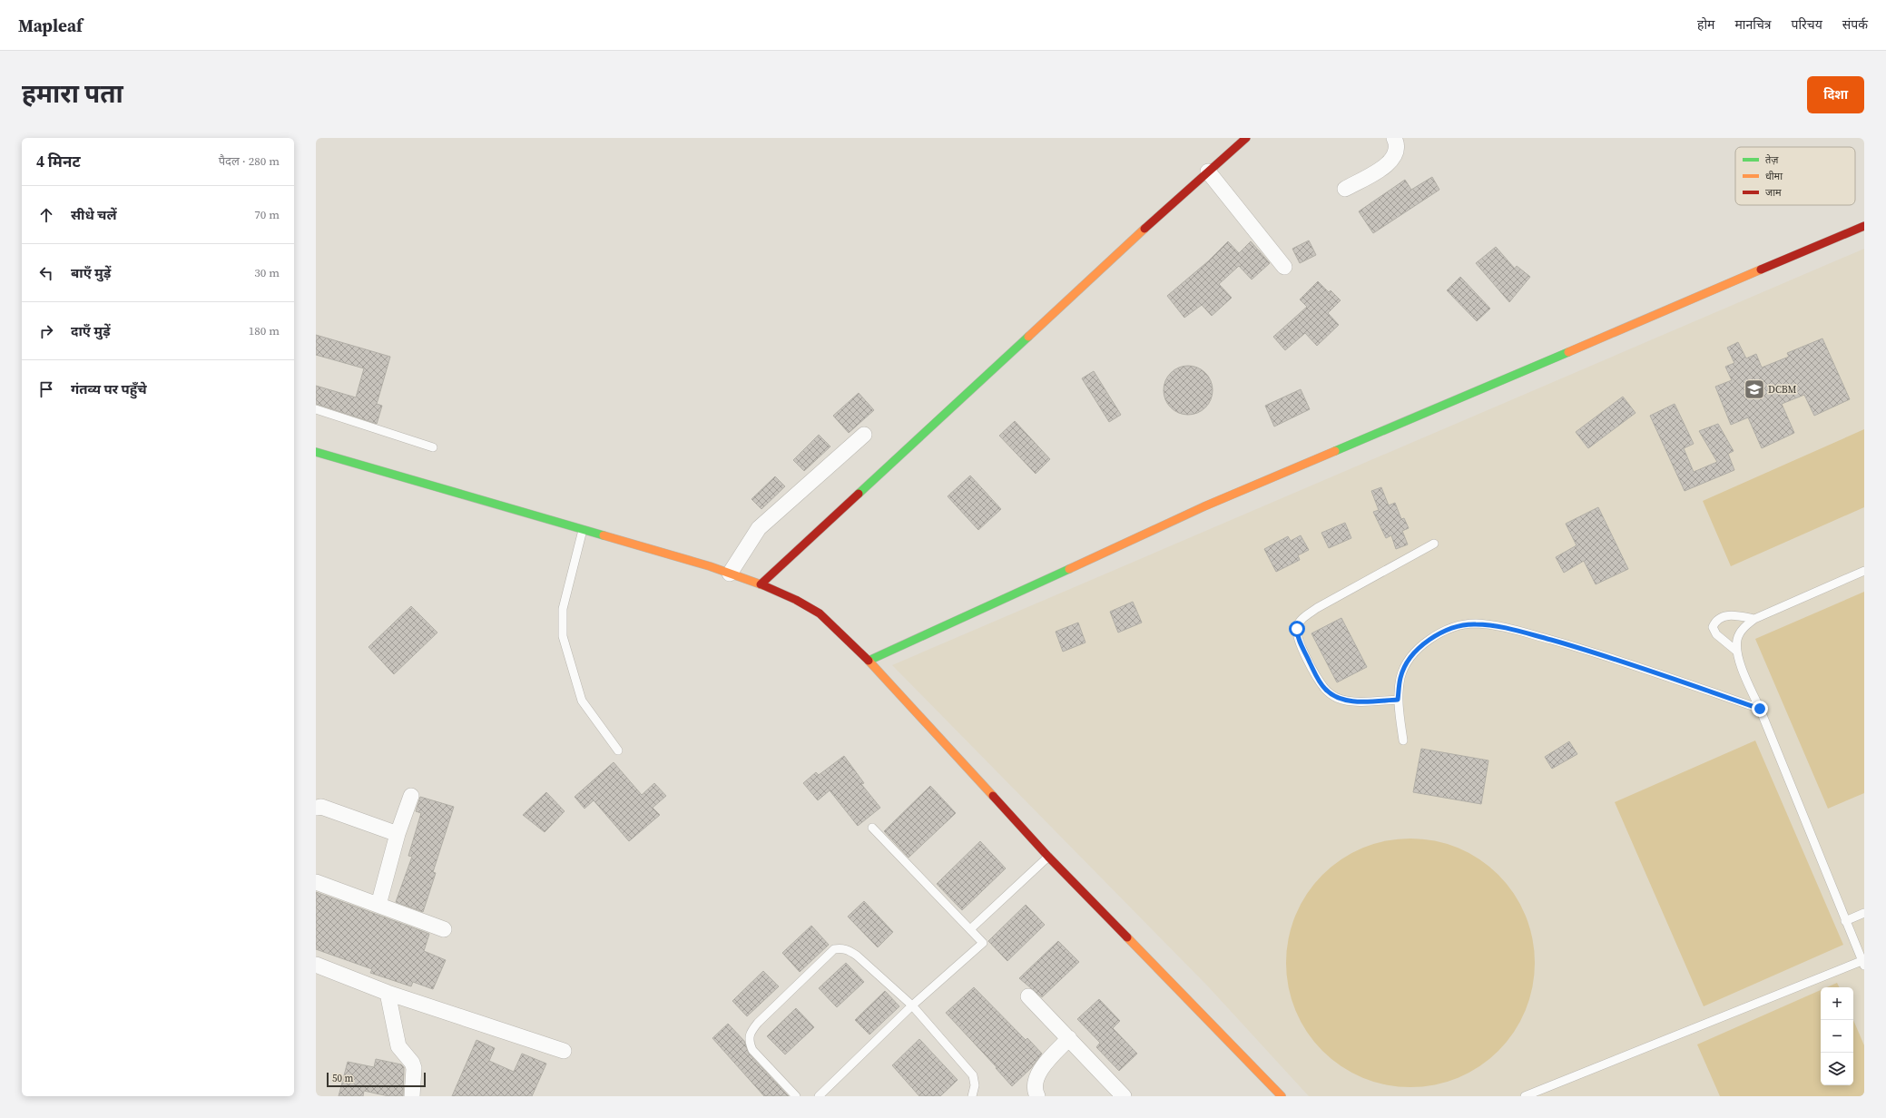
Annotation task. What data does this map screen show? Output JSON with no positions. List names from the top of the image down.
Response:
{
  "places": {
    "school or university": ["DCBM"]
  },
  "legend": ["तेज़", "धीमा", "जाम"],
  "scale_bar": "50 m",
  "page": {
    "header": "Mapleaf",
    "nav": [
      "होम",
      "मानचित्र",
      "परिचय",
      "संपर्क"
    ],
    "title": "हमारा पता",
    "buttons": "दिशा",
    "heading": ["4 मिनट", "पैदल · 280 m"],
    "list": [
      ["सीधे चलें", "70 m"],
      ["बाएँ मुड़ें", "30 m"],
      ["दाएँ मुड़ें", "180 m"],
      "गंतव्य पर पहुँचे"
    ],
    "map_buttons": ["+", "−"],
    "scale": "50 m"
  }
}
